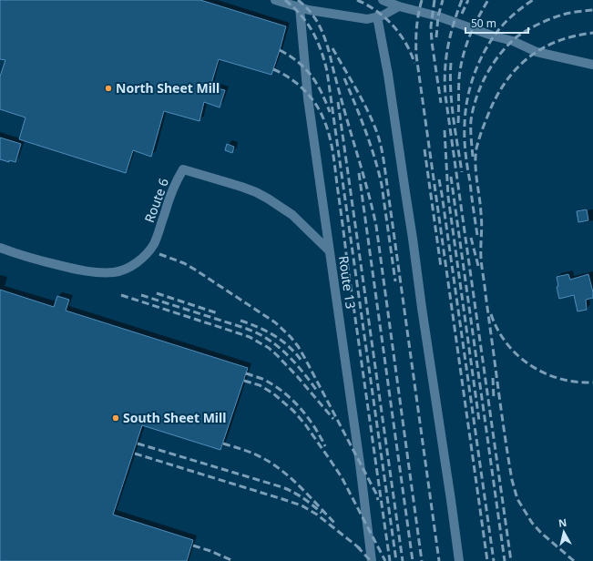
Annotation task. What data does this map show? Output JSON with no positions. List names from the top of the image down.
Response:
{
  "streets": {
    "street": ["Route 6", "Route 13"]
  },
  "crossings": [
    ["Route 6", "Route 13"]
  ],
  "places": ["North Sheet Mill", "South Sheet Mill"],
  "scale_bar": "50 m",
  "north": "top"
}
